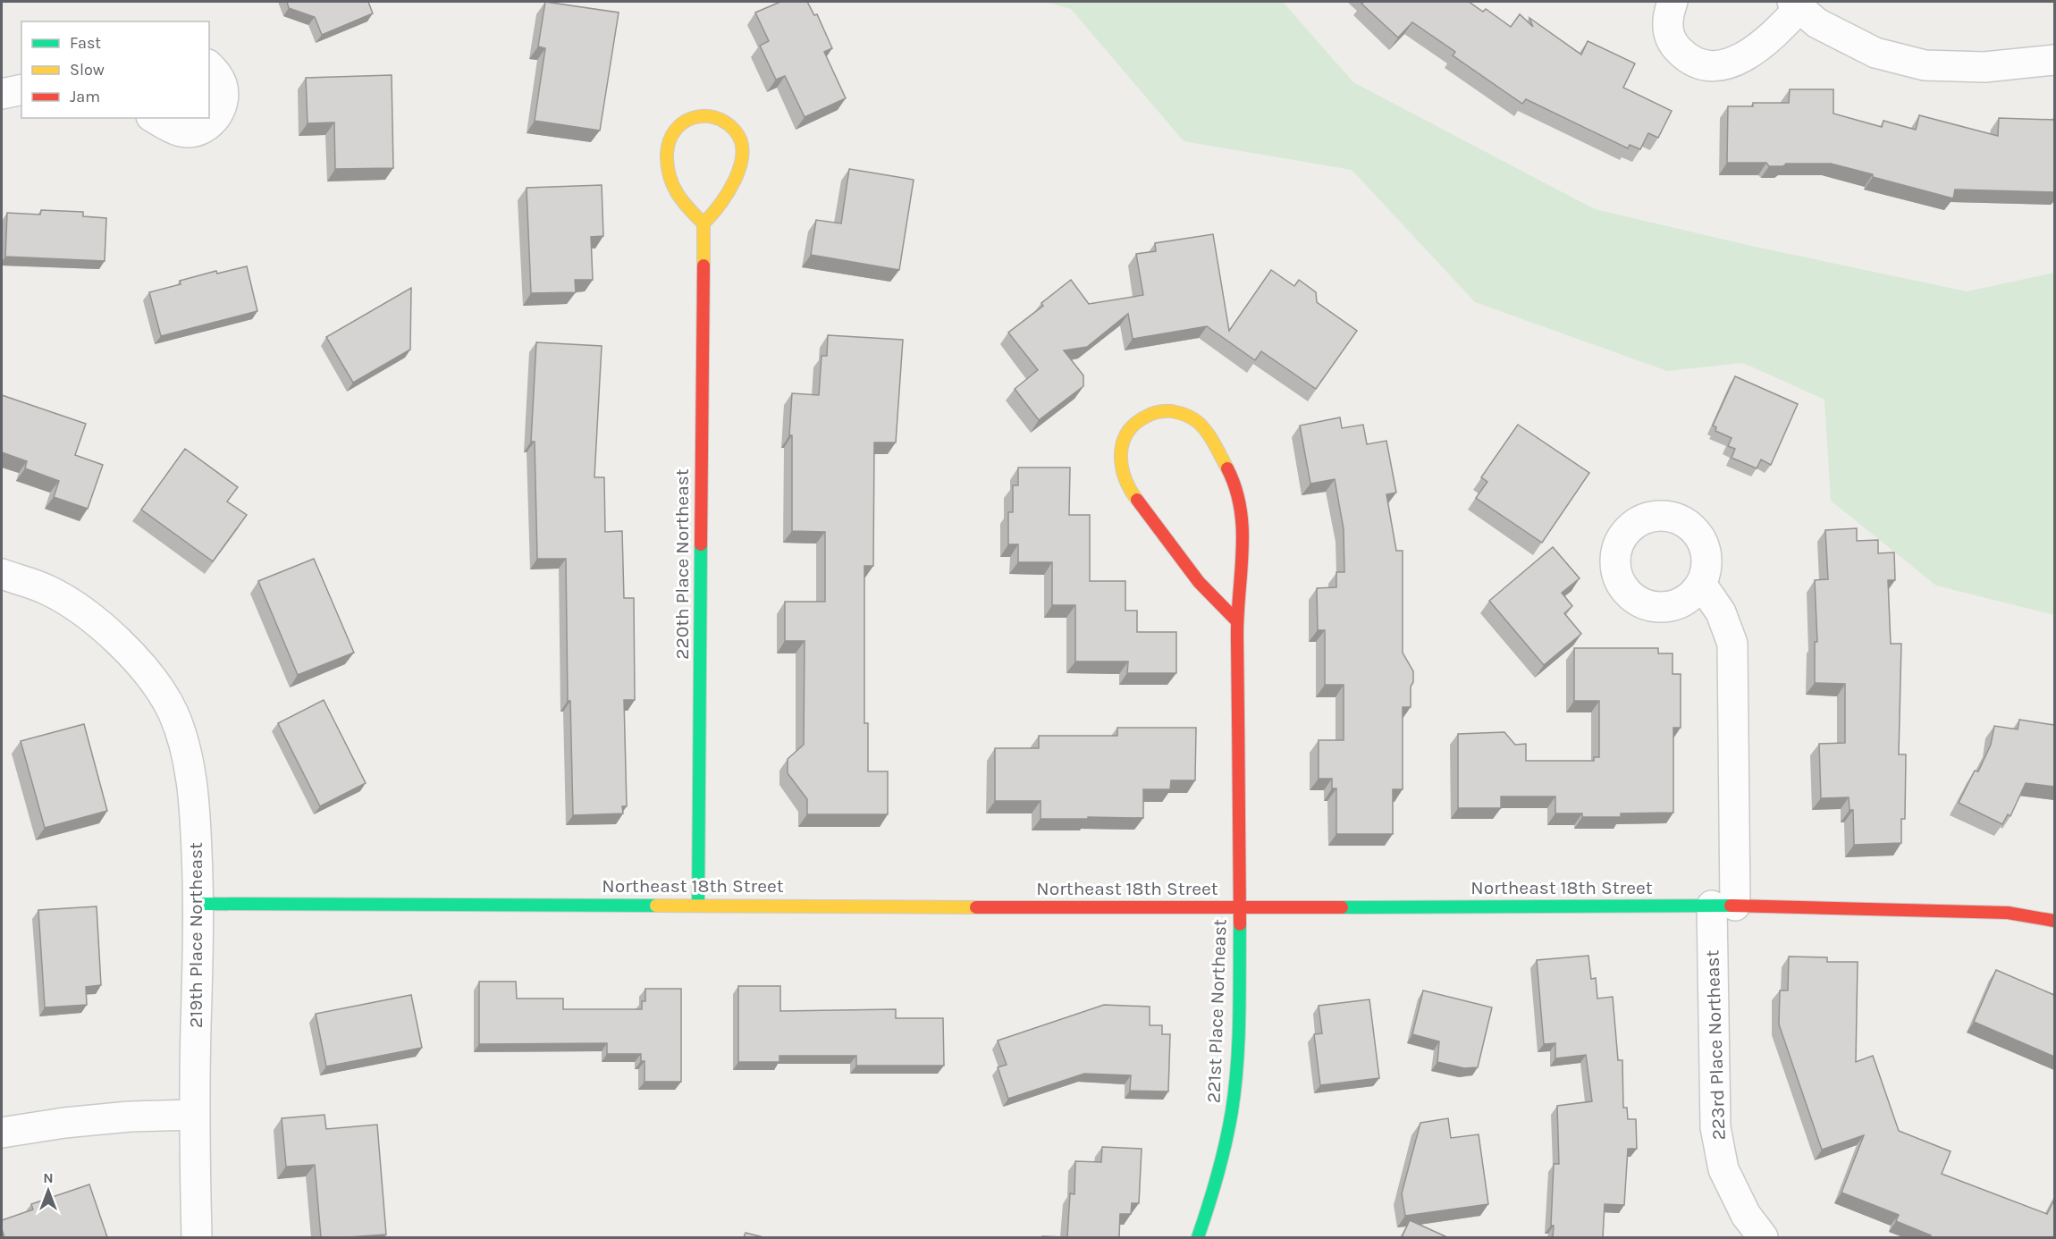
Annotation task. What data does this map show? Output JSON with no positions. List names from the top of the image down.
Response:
{
  "streets": {
    "street": [
      "220th Place Northeast",
      "Northeast 18th Street",
      "219th Place Northeast",
      "221st Place Northeast",
      "223rd Place Northeast"
    ]
  },
  "crossings": [
    ["220th Place Northeast", "Northeast 18th Street"],
    ["Northeast 18th Street", "219th Place Northeast"],
    ["Northeast 18th Street", "221st Place Northeast"],
    ["Northeast 18th Street", "223rd Place Northeast"]
  ],
  "legend": ["Fast", "Slow", "Jam"],
  "north": "top"
}
